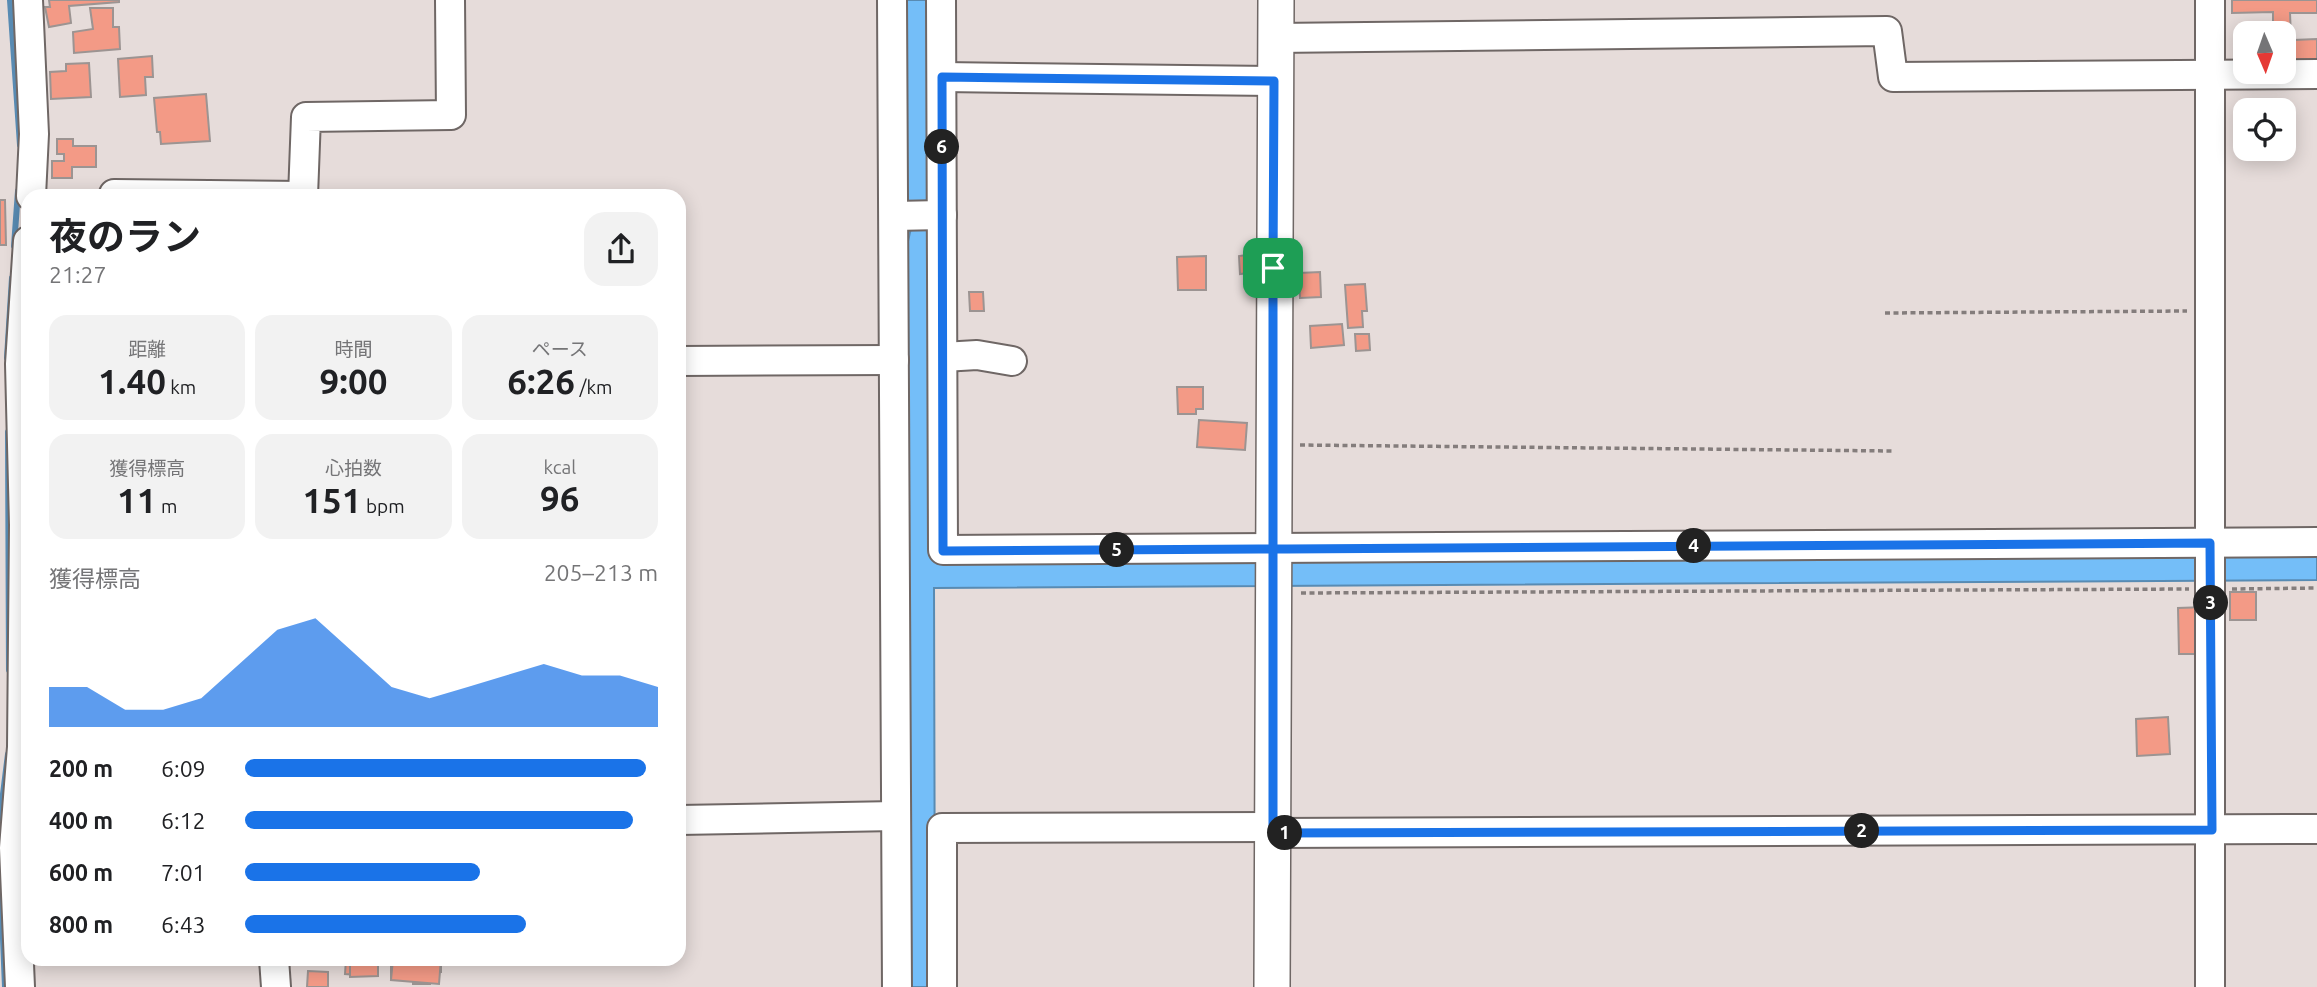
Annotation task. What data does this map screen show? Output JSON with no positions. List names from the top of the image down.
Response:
{
  "north": "bottom",
  "page": {
    "pins": [
      "6",
      "4",
      "5",
      "3",
      "2",
      "1"
    ],
    "heading": ["夜のラン", "21:27"],
    "stats": [
      ["距離", "1.40 km"],
      ["時間", "9:00"],
      ["ペース", "6:26 /km"],
      ["獲得標高", "11 m"],
      ["心拍数", "151 bpm"],
      ["kcal", "96"]
    ],
    "chart": ["獲得標高", "205–213 m"],
    "list": [
      {
        "name": "200 m",
        "note": "6:09"
      },
      {
        "name": "400 m",
        "note": "6:12"
      },
      {
        "name": "600 m",
        "note": "7:01"
      },
      {
        "name": "800 m",
        "note": "6:43"
      }
    ]
  }
}
